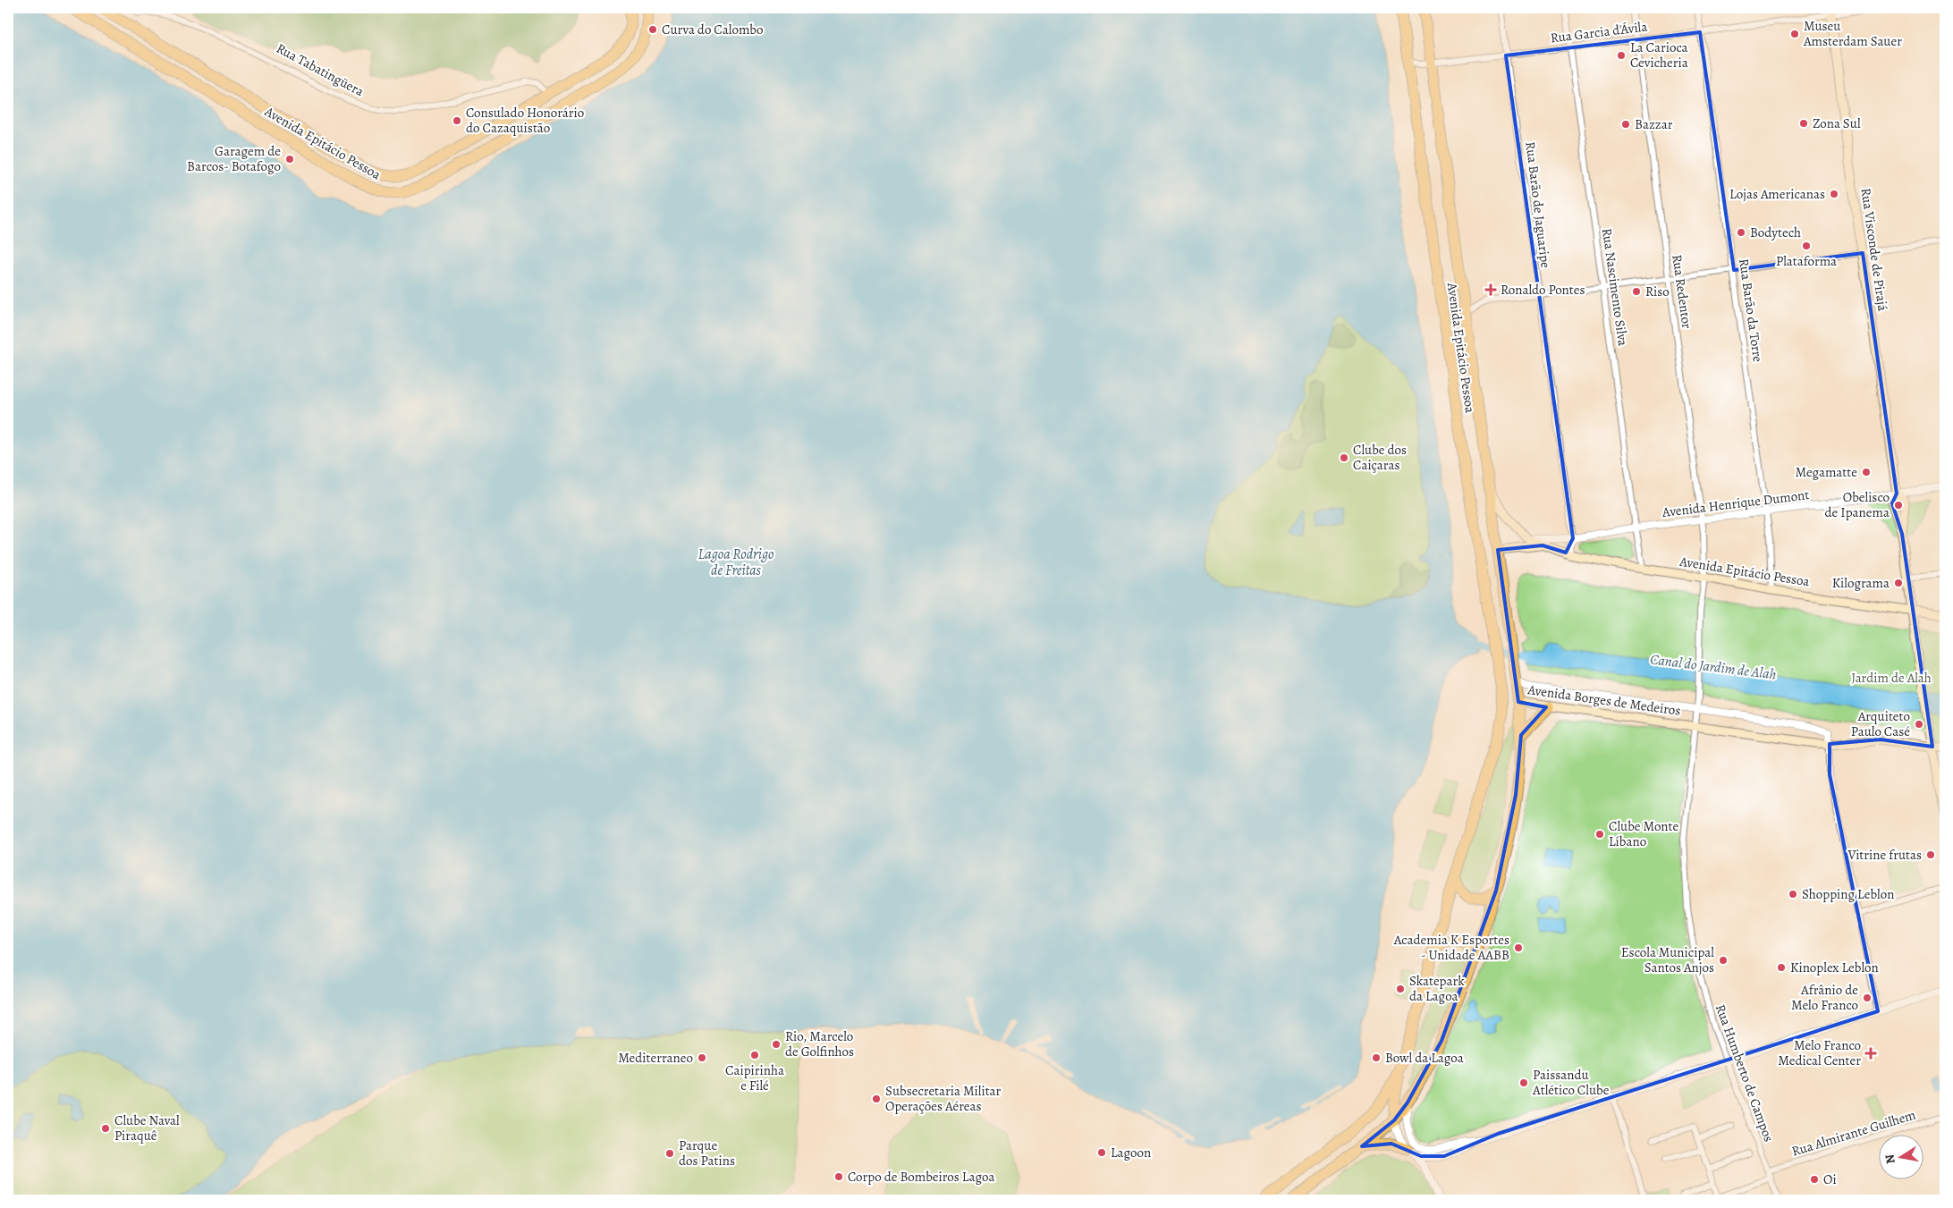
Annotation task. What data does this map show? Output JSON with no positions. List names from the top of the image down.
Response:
{
  "streets": {
    "highway": ["Avenida Epitácio Pessoa", "Avenida Borges de Medeiros"],
    "main road": ["Rua Visconde de Pirajá"],
    "street": [
      "Rua Garcia d'Ávila",
      "Rua Tabatingüera",
      "Rua Barão de Jaguaripe",
      "Rua Nascimento Silva",
      "Rua Redentor",
      "Rua Barão da Torre",
      "Avenida Henrique Dumont",
      "Rua Humberto de Campos",
      "Rua Almirante Guilhem"
    ]
  },
  "crossings": [
    ["Rua Garcia d'Ávila", "Avenida Epitácio Pessoa"],
    ["Rua Garcia d'Ávila", "Rua Barão de Jaguaripe"],
    ["Rua Garcia d'Ávila", "Rua Visconde de Pirajá"],
    ["Rua Garcia d'Ávila", "Rua Nascimento Silva"],
    ["Rua Garcia d'Ávila", "Rua Redentor"],
    ["Rua Garcia d'Ávila", "Rua Barão da Torre"],
    ["Rua Tabatingüera", "Avenida Epitácio Pessoa"],
    ["Avenida Epitácio Pessoa", "Rua Visconde de Pirajá"],
    ["Avenida Epitácio Pessoa", "Rua Nascimento Silva"],
    ["Avenida Epitácio Pessoa", "Rua Redentor"],
    ["Avenida Epitácio Pessoa", "Rua Barão da Torre"],
    ["Avenida Epitácio Pessoa", "Avenida Henrique Dumont"],
    ["Avenida Epitácio Pessoa", "Avenida Borges de Medeiros"],
    ["Avenida Epitácio Pessoa", "Rua Humberto de Campos"],
    ["Rua Barão de Jaguaripe", "Avenida Henrique Dumont"],
    ["Rua Visconde de Pirajá", "Avenida Henrique Dumont"],
    ["Rua Visconde de Pirajá", "Avenida Borges de Medeiros"],
    ["Rua Nascimento Silva", "Avenida Henrique Dumont"],
    ["Rua Redentor", "Avenida Henrique Dumont"],
    ["Rua Redentor", "Rua Humberto de Campos"],
    ["Rua Barão da Torre", "Avenida Henrique Dumont"],
    ["Avenida Borges de Medeiros", "Rua Humberto de Campos"],
    ["Rua Humberto de Campos", "Rua Almirante Guilhem"]
  ],
  "water": ["Lagoa Rodrigo de Freitas", "Canal do Jardim de Alah"],
  "parks": ["Jardim de Alah"],
  "places": {
    "other": [
      "Curva do Calombo",
      "Museu Amsterdam Sauer",
      "La Carioca Cevicheria",
      "Consulado Honorário do Cazaquistão",
      "Zona Sul",
      "Bazzar",
      "Garagem de Barcos- Botafogo",
      "Lojas Americanas",
      "Bodytech",
      "Plataforma",
      "Riso",
      "Clube dos Caiçaras",
      "Megamatte",
      "Obelisco de Ipanema",
      "Kilograma",
      "Arquiteto Paulo Casé",
      "Clube Monte Líbano",
      "Vitrine frutas",
      "Shopping Leblon",
      "Academia K Esportes - Unidade AABB",
      "Escola Municipal Santos Anjos",
      "Kinoplex Leblon",
      "Skatepark da Lagoa",
      "Afrânio de Melo Franco",
      "Rio, Marcelo de Golfinhos",
      "Caipirinha e Filé",
      "Mediterraneo",
      "Bowl da Lagoa",
      "Paissandu Atlético Clube",
      "Subsecretaria Militar Operações Aéreas",
      "Clube Naval Piraquê",
      "Lagoon",
      "Parque dos Patins",
      "Corpo de Bombeiros Lagoa",
      "Oi"
    ],
    "health": ["Ronaldo Pontes", "Melo Franco Medical Center"]
  },
  "north": "left"
}
